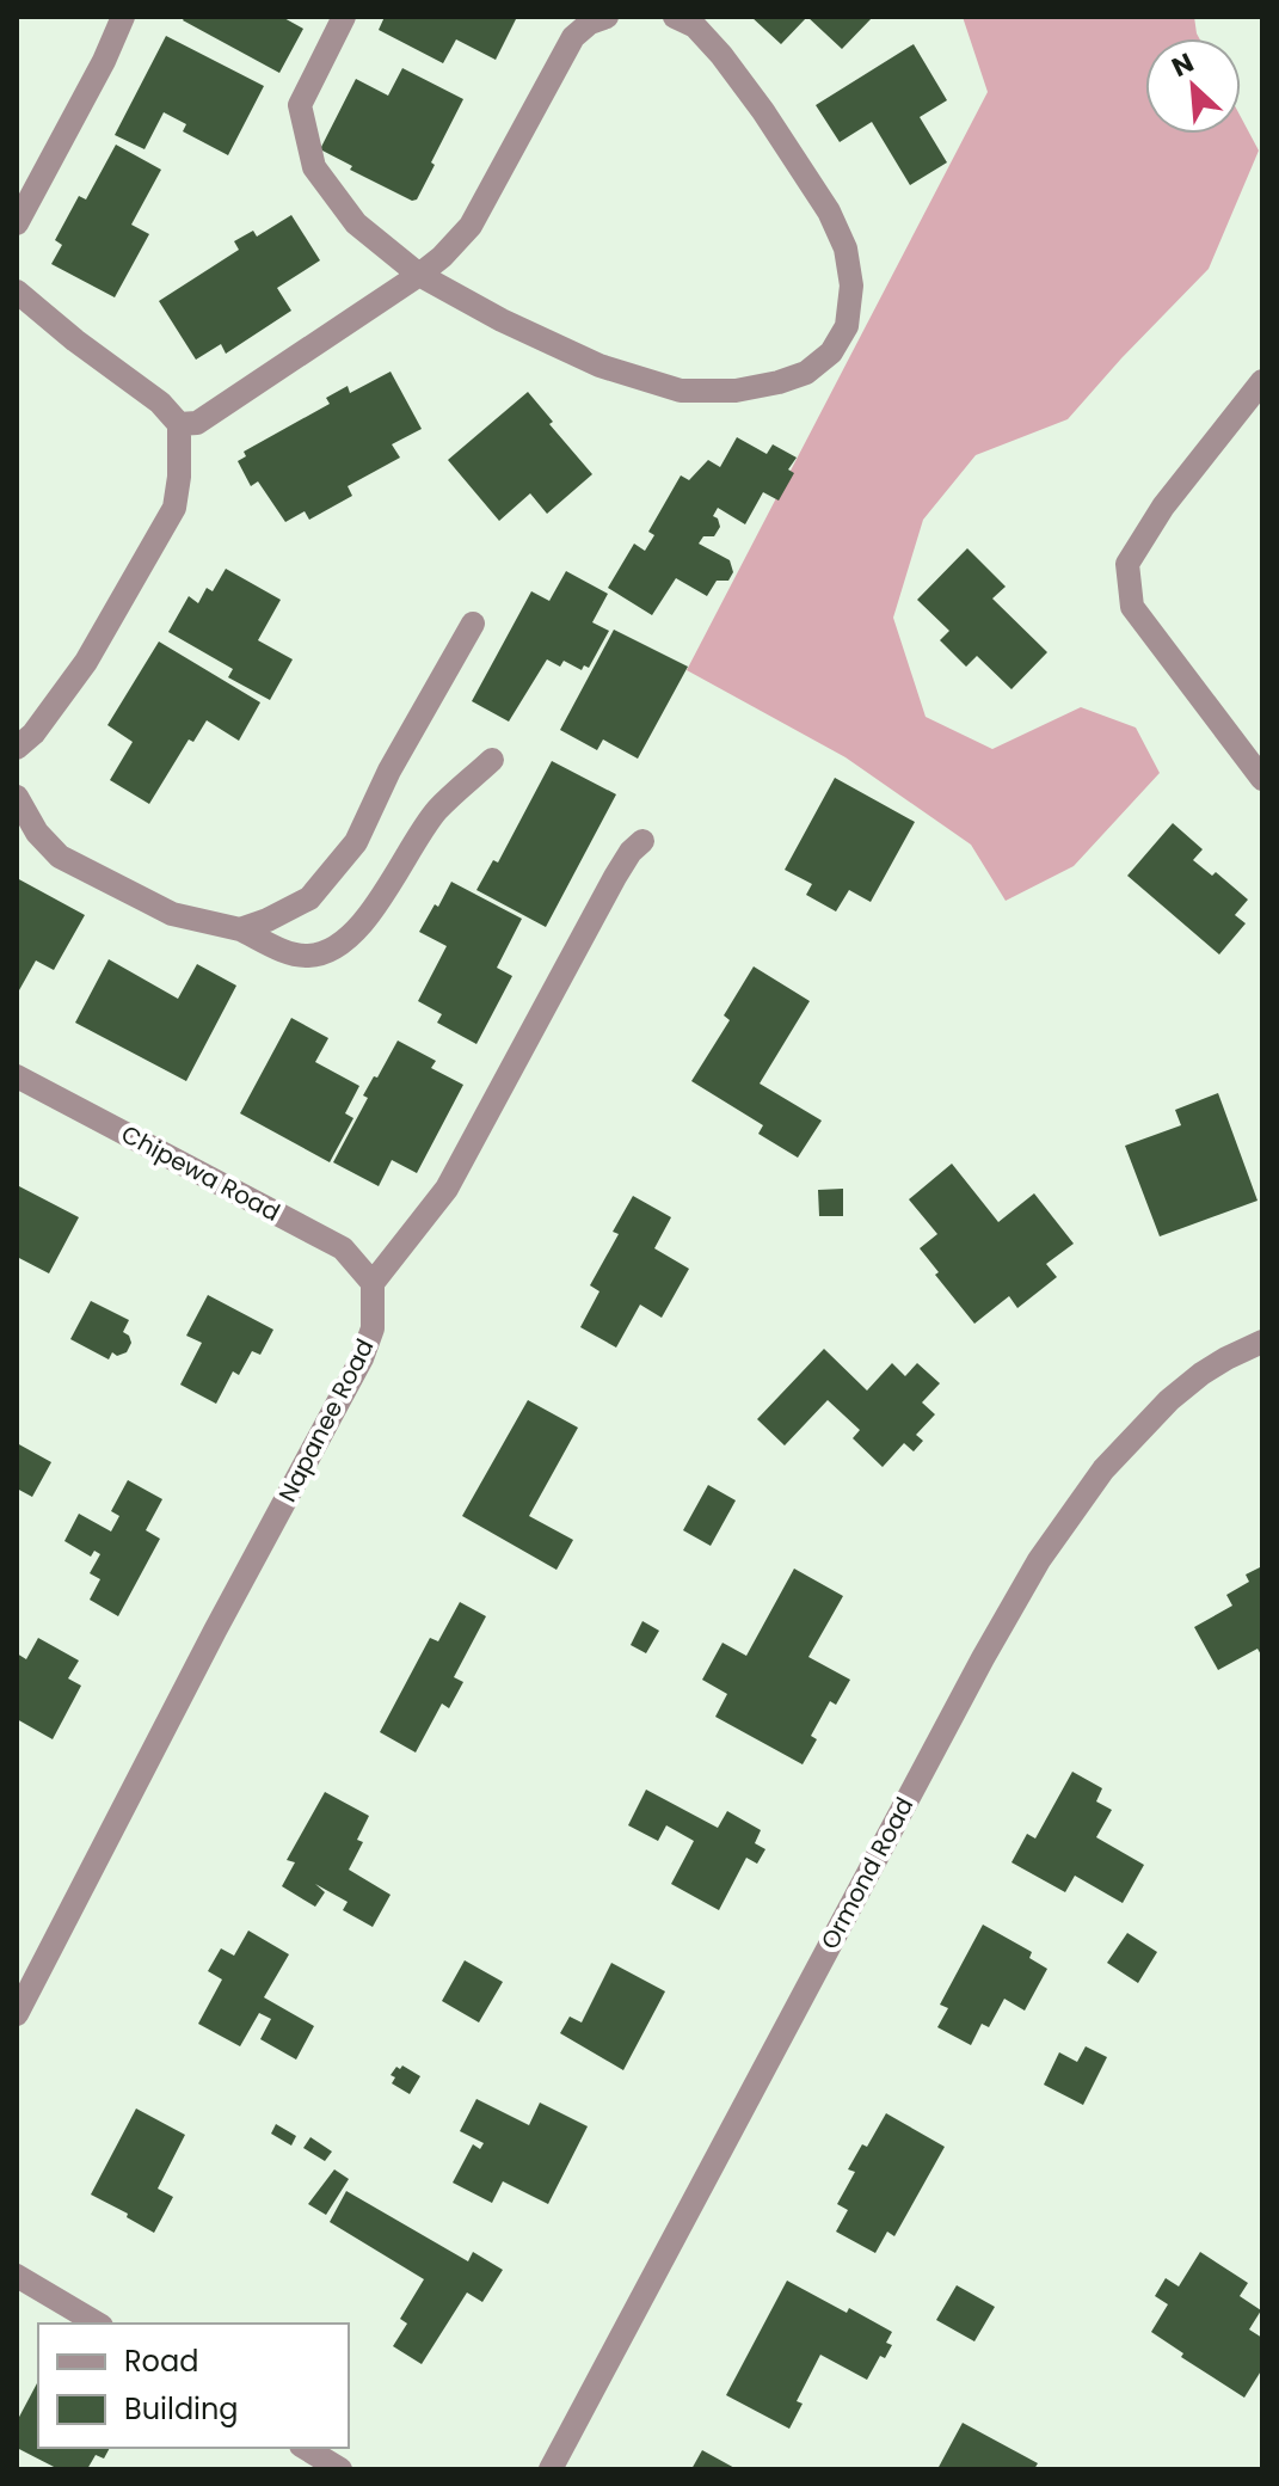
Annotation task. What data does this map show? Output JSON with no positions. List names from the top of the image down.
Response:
{
  "streets": {
    "street": ["Chipewa Road", "Napanee Road", "Ormond Road"]
  },
  "crossings": [
    ["Chipewa Road", "Napanee Road"]
  ],
  "legend": ["Road", "Building"],
  "north": "top left"
}
